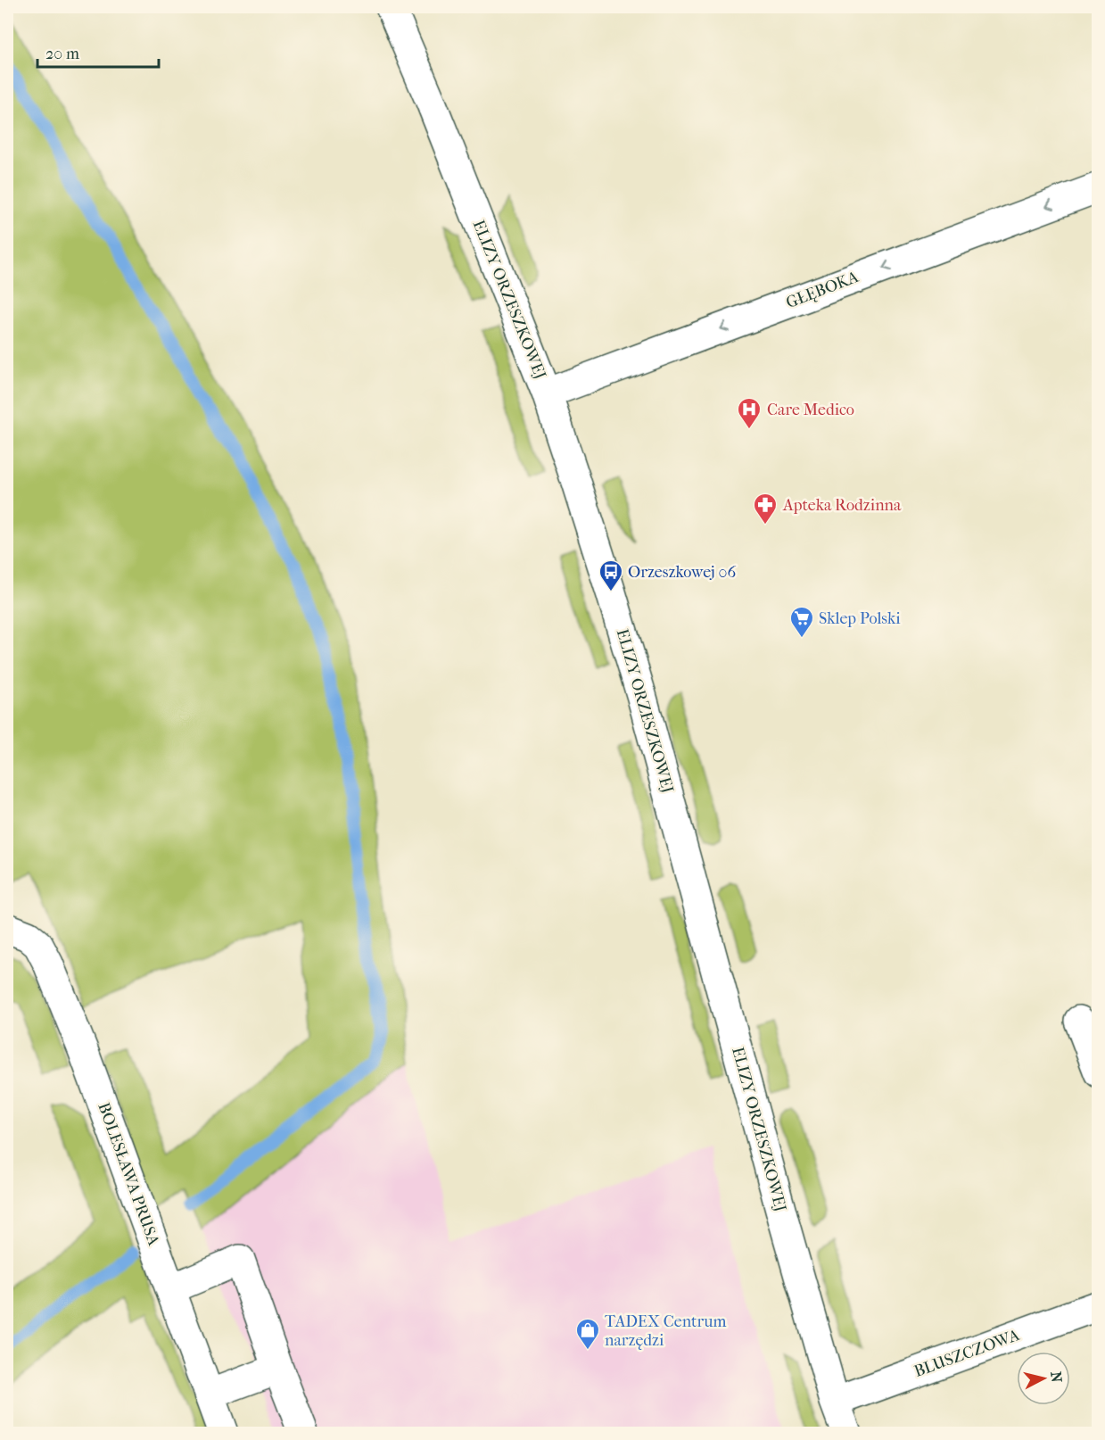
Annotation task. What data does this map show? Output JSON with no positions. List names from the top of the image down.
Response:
{
  "streets": {
    "street": [
      "GŁĘBOKA",
      "ELIZY ORZESZKOWEJ",
      "BOLESŁAWA PRUSA",
      "BLUSZCZOWA"
    ]
  },
  "crossings": [
    ["GŁĘBOKA", "ELIZY ORZESZKOWEJ"],
    ["ELIZY ORZESZKOWEJ", "BLUSZCZOWA"]
  ],
  "one_way": ["GŁĘBOKA"],
  "places": {
    "hospital": ["Care Medico"],
    "pharmacy": ["Apteka Rodzinna"],
    "bus stop": ["Orzeszkowej 06"],
    "supermarket": ["Sklep Polski"],
    "shop": ["TADEX Centrum narzędzi"]
  },
  "scale_bar": "20 m",
  "north": "right"
}
